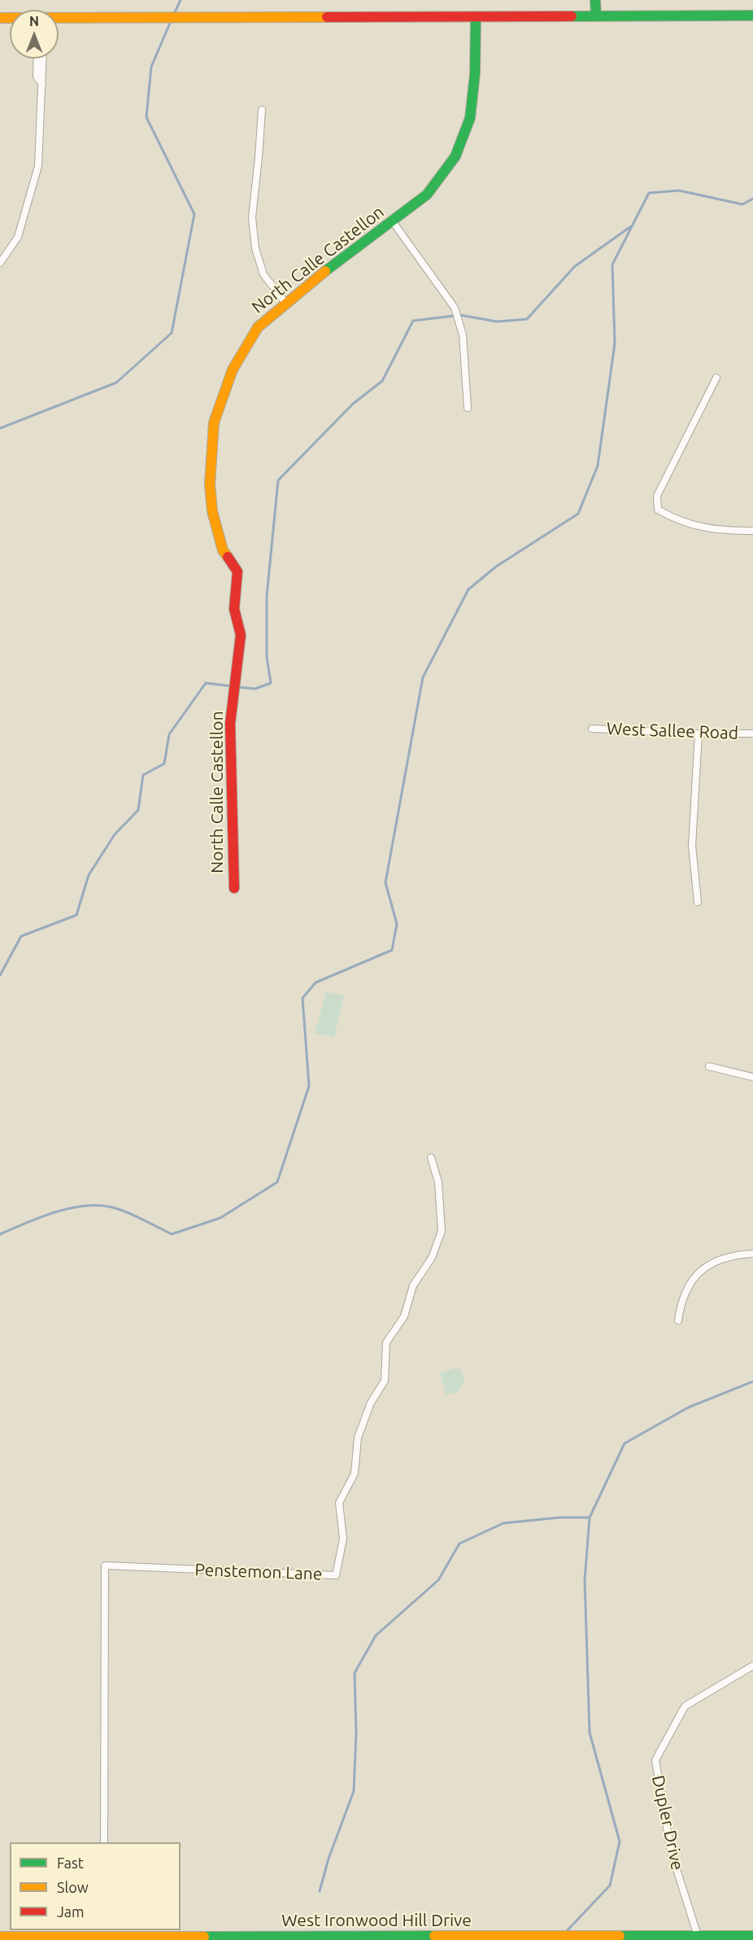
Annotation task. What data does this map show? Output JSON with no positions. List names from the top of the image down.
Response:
{
  "streets": {
    "street": [
      "North Calle Castellon",
      "West Sallee Road",
      "Penstemon Lane",
      "Dupler Drive",
      "West Ironwood Hill Drive"
    ]
  },
  "crossings": [
    ["Dupler Drive", "West Ironwood Hill Drive"]
  ],
  "legend": ["Fast", "Slow", "Jam"],
  "north": "top"
}
